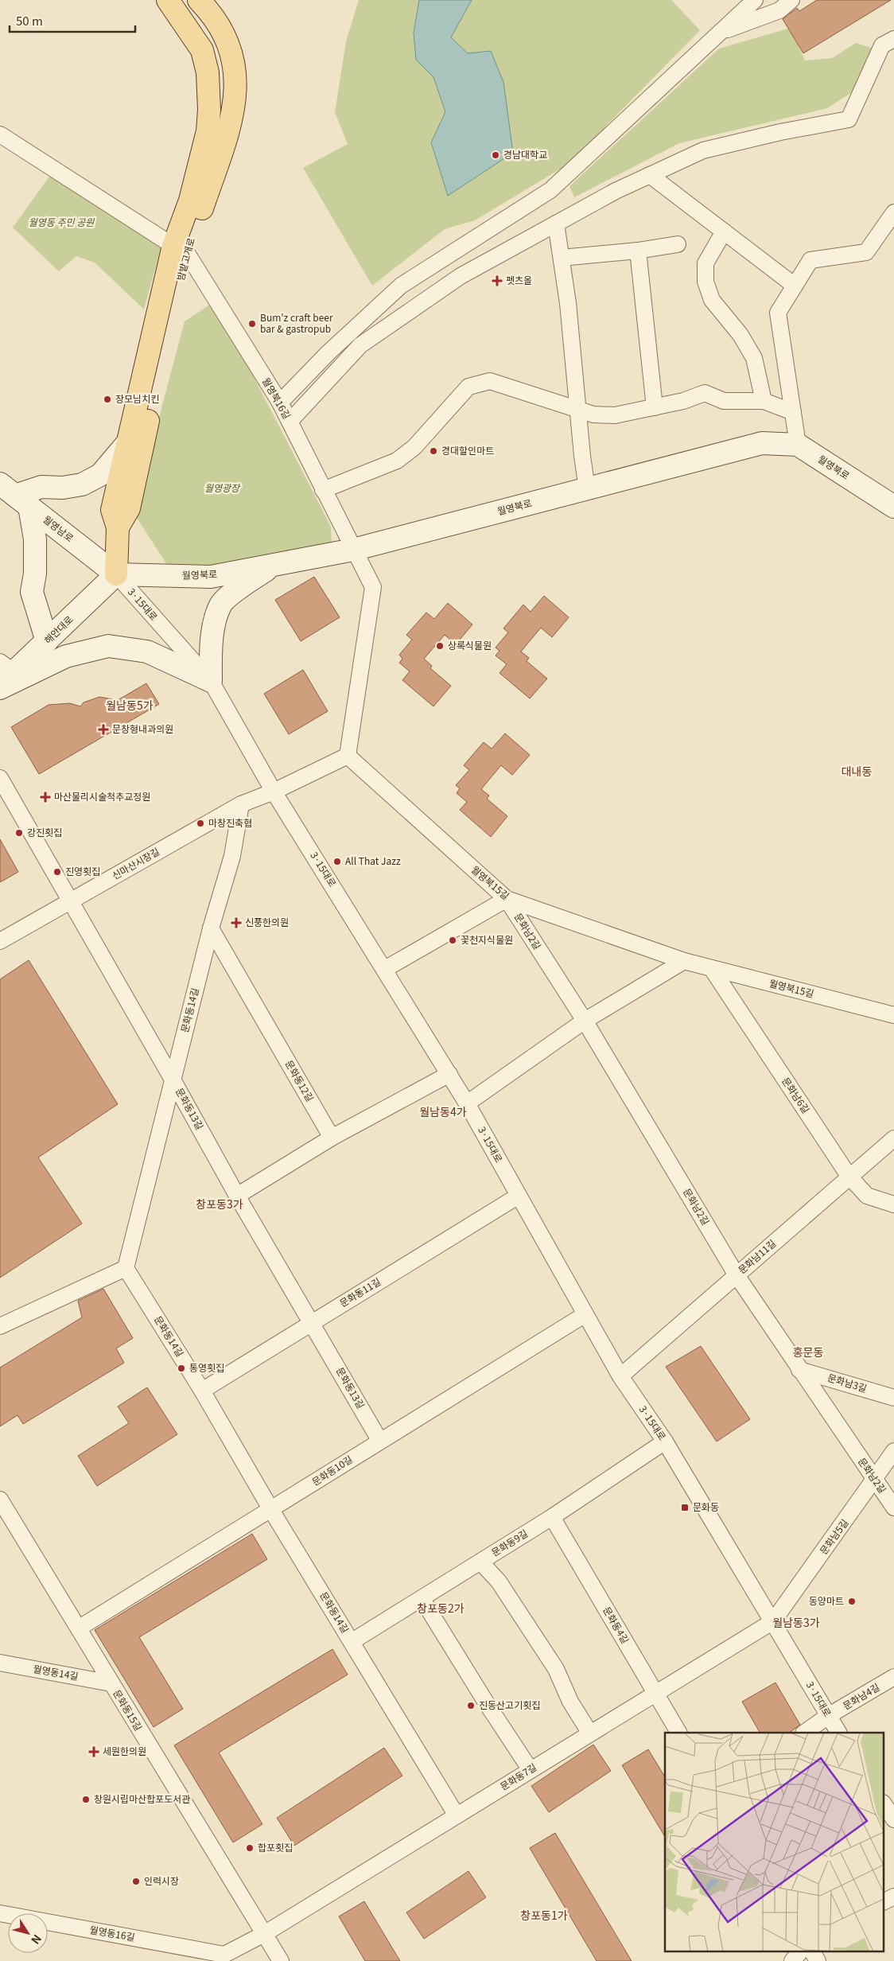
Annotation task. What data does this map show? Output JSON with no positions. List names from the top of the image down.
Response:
{
  "streets": {
    "main road": [
      "밤밭고개로",
      "월영북로",
      "월영남로",
      "해안대로"
    ],
    "street": [
      "월영북16길",
      "3·15대로",
      "신마산시장길",
      "월영북15길",
      "문화남2길",
      "문화동14길",
      "문화동12길",
      "문화남6길",
      "문화동13길",
      "문화남11길",
      "문화동11길",
      "문화남3길",
      "문화동10길",
      "문화남5길",
      "문화동9길",
      "문화동4길",
      "월영동14길",
      "문화남4길",
      "문화동15길",
      "문화동7길",
      "월영동16길"
    ]
  },
  "crossings": [
    ["밤밭고개로", "월영북16길"],
    ["밤밭고개로", "월영북로"],
    ["밤밭고개로", "월영남로"],
    ["밤밭고개로", "3·15대로"],
    ["밤밭고개로", "해안대로"],
    ["월영북16길", "월영북로"],
    ["월영북로", "월영남로"],
    ["월영북로", "3·15대로"],
    ["월영북로", "해안대로"],
    ["월영남로", "3·15대로"],
    ["월영남로", "해안대로"],
    ["3·15대로", "해안대로"],
    ["3·15대로", "신마산시장길"],
    ["3·15대로", "문화남11길"],
    ["3·15대로", "문화동11길"],
    ["3·15대로", "문화동10길"],
    ["3·15대로", "문화남5길"],
    ["3·15대로", "문화동9길"],
    ["3·15대로", "문화남4길"],
    ["3·15대로", "문화동7길"],
    ["신마산시장길", "월영북15길"],
    ["신마산시장길", "문화동14길"],
    ["신마산시장길", "문화동13길"],
    ["월영북15길", "문화남2길"],
    ["월영북15길", "문화남6길"],
    ["문화남2길", "문화남11길"],
    ["문화남2길", "문화남3길"],
    ["문화남2길", "문화남5길"],
    ["문화동14길", "문화동12길"],
    ["문화동14길", "문화동13길"],
    ["문화동14길", "문화동11길"],
    ["문화동14길", "문화동10길"],
    ["문화동14길", "문화동9길"],
    ["문화동14길", "문화동7길"],
    ["문화남6길", "문화남11길"],
    ["문화동13길", "문화동11길"],
    ["문화동13길", "문화동10길"],
    ["문화동10길", "문화동15길"],
    ["문화남5길", "문화동7길"],
    ["문화동9길", "문화동4길"],
    ["문화동4길", "문화동7길"],
    ["월영동14길", "문화동15길"],
    ["문화동15길", "문화동7길"],
    ["문화동15길", "월영동16길"],
    ["문화동7길", "월영동16길"]
  ],
  "districts": [
    "월남동5가",
    "대내동",
    "월남동4가",
    "창포동3가",
    "홍문동",
    "창포동2가",
    "월남동3가",
    "창포동1가"
  ],
  "parks": ["월영동 주민 공원", "월영광장"],
  "places": {
    "other": [
      "경남대학교",
      "Bum'z craft beer bar & gastropub",
      "장모님치킨",
      "경대할인마트",
      "상록식물원",
      "마창진축협",
      "강진횟집",
      "All That Jazz",
      "진영횟집",
      "꽃천지식물원",
      "통영횟집",
      "동양마트",
      "진동산고기횟집",
      "창원시립마산합포도서관",
      "합포횟집",
      "인력시장"
    ],
    "health": [
      "펫츠올",
      "문창형내과의원",
      "마산물리시술척추교정원",
      "신풍한의원",
      "세원한의원"
    ],
    "transit": ["문화동"]
  },
  "scale_bar": "50 m",
  "north": "bottom right"
}
